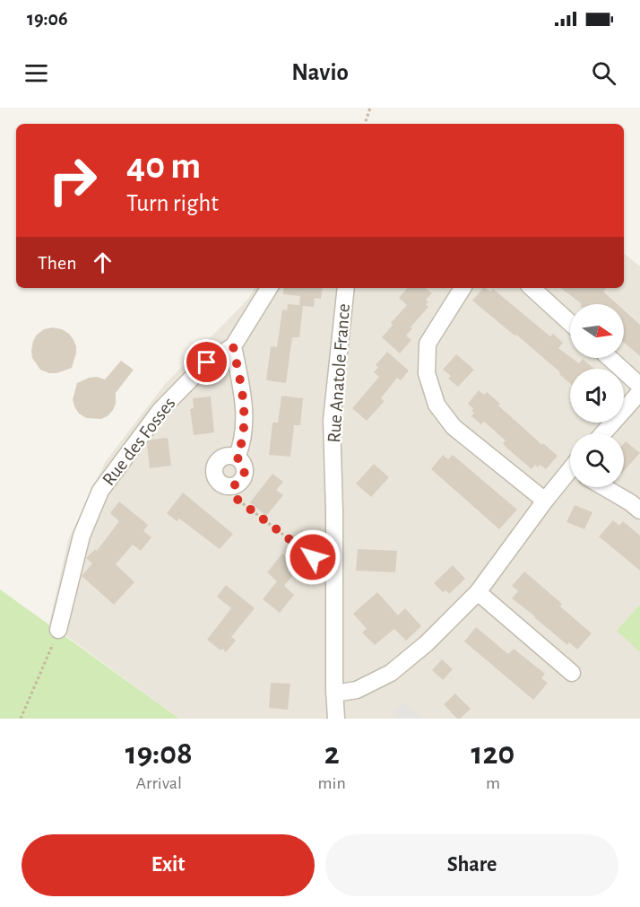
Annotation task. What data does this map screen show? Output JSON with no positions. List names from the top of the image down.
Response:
{
  "streets": {
    "street": ["Rue Anatole France", "Rue des Fosses"]
  },
  "north": "right",
  "page": {
    "status": "19:06",
    "header": "Navio",
    "turn": ["40 m", "Turn right"],
    "then": "Then",
    "eta": [
      "19:08",
      "Arrival",
      "2",
      "min",
      "120",
      "m"
    ],
    "buttons": ["Exit", "Share"]
  }
}
